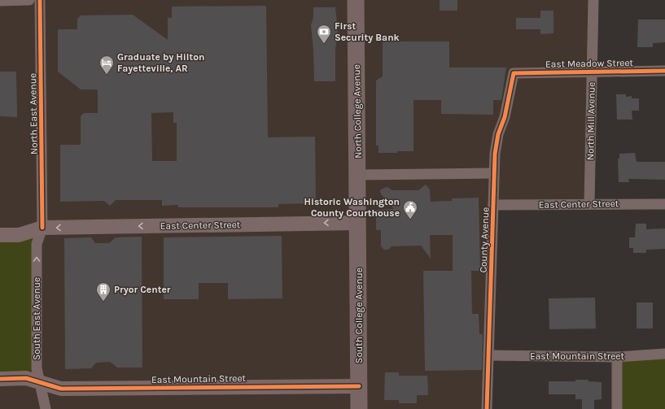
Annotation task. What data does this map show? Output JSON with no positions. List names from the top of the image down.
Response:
{
  "streets": {
    "main road": ["North College Avenue", "South College Avenue"],
    "street": [
      "East Meadow Street",
      "North East Avenue",
      "North Mill Avenue",
      "East Center Street",
      "County Avenue",
      "South East Avenue",
      "East Mountain Street"
    ]
  },
  "crossings": [
    ["East Meadow Street", "North Mill Avenue"],
    ["East Meadow Street", "County Avenue"],
    ["North College Avenue", "East Center Street"],
    ["North College Avenue", "South College Avenue"],
    ["North East Avenue", "East Center Street"],
    ["North East Avenue", "South East Avenue"],
    ["North Mill Avenue", "East Center Street"],
    ["East Center Street", "County Avenue"],
    ["East Center Street", "South College Avenue"],
    ["East Center Street", "South East Avenue"],
    ["County Avenue", "East Mountain Street"],
    ["South College Avenue", "East Mountain Street"],
    ["South East Avenue", "East Mountain Street"]
  ],
  "one_way": ["East Center Street", "South East Avenue"],
  "places": {
    "bank": ["First Security Bank"],
    "hotel": ["Graduate by Hilton Fayetteville, AR"],
    "public building": ["Historic Washington County Courthouse"],
    "building": ["Pryor Center"]
  }
}
